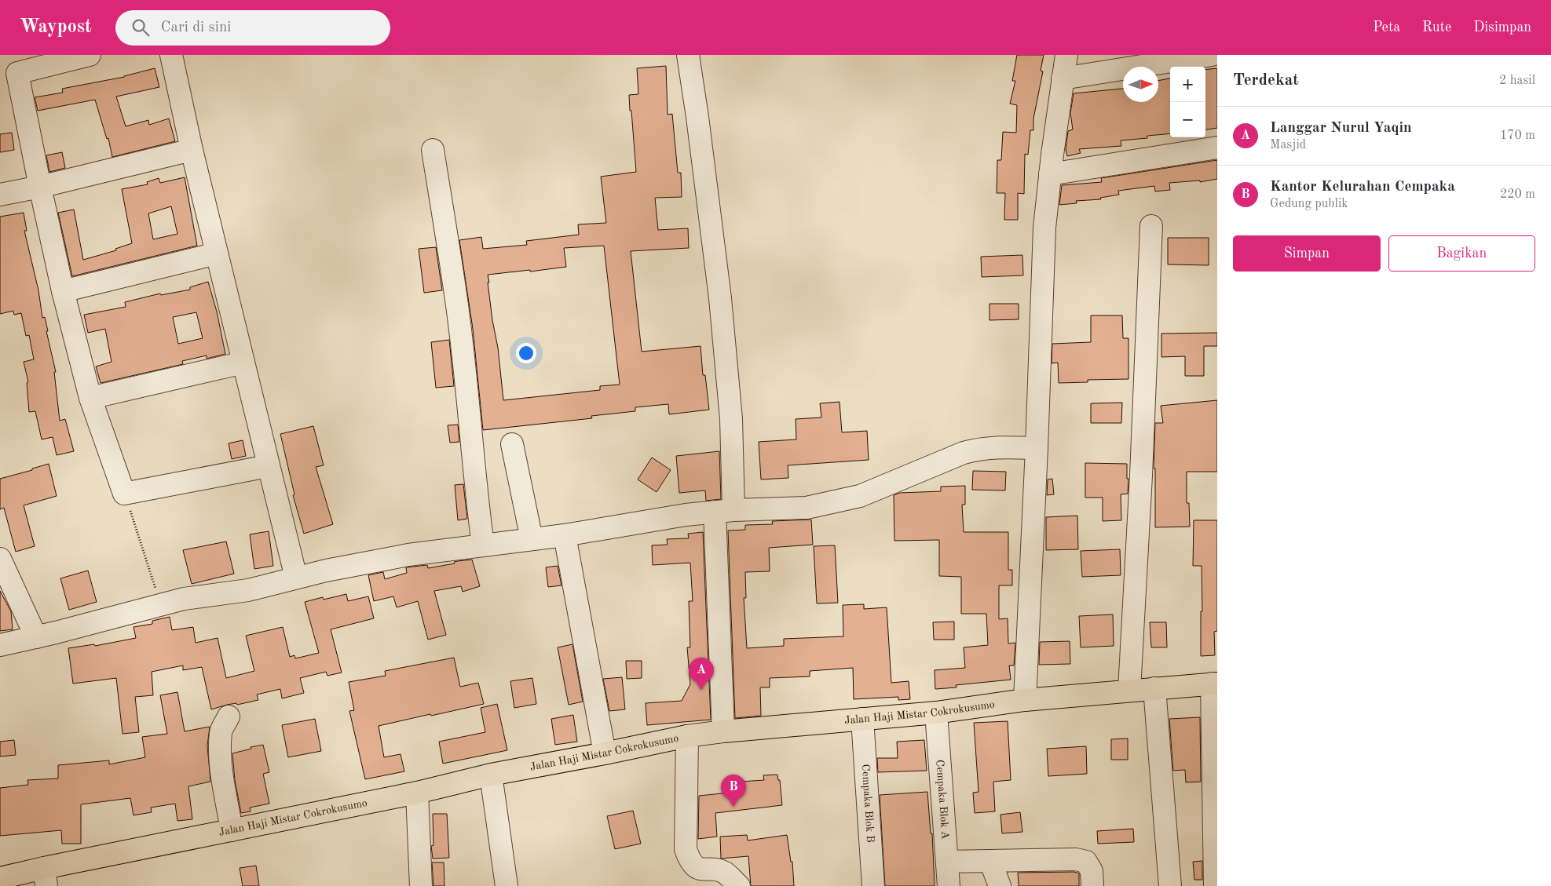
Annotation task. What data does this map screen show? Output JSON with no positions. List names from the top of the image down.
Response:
{
  "streets": {
    "main road": ["Jalan Haji Mistar Cokrokusumo"],
    "street": ["Cempaka Blok A", "Cempaka Blok B"]
  },
  "crossings": [
    ["Jalan Haji Mistar Cokrokusumo", "Cempaka Blok A"],
    ["Jalan Haji Mistar Cokrokusumo", "Cempaka Blok B"]
  ],
  "north": "right",
  "page": {
    "header": "Waypost",
    "search": "Cari di sini",
    "nav": ["Peta", "Rute", "Disimpan"],
    "heading": ["Terdekat", "2 hasil"],
    "map_buttons": ["+", "−"],
    "list": [
      {
        "mark": "A",
        "name": "Langgar Nurul Yaqin",
        "note": "Masjid",
        "value": "170 m"
      },
      {
        "mark": "B",
        "name": "Kantor Kelurahan Cempaka",
        "note": "Gedung publik",
        "value": "220 m"
      }
    ],
    "buttons": ["Simpan", "Bagikan"],
    "pins": ["A", "B"]
  }
}
